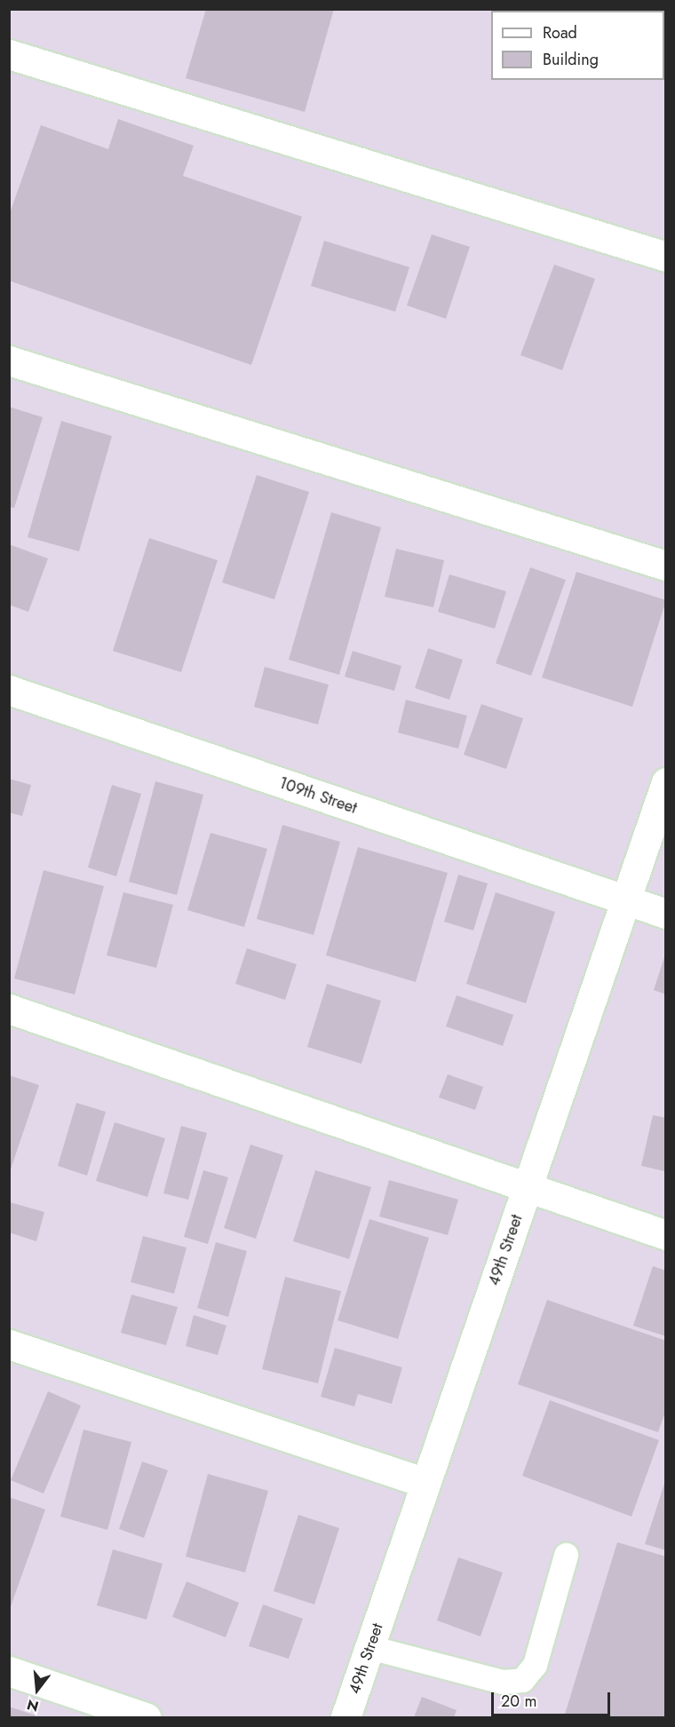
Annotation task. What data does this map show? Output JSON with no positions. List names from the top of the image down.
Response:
{
  "streets": {
    "street": ["109th Street", "49th Street"]
  },
  "crossings": [
    ["109th Street", "49th Street"]
  ],
  "legend": ["Road", "Building"],
  "scale_bar": "20 m",
  "north": "bottom"
}
